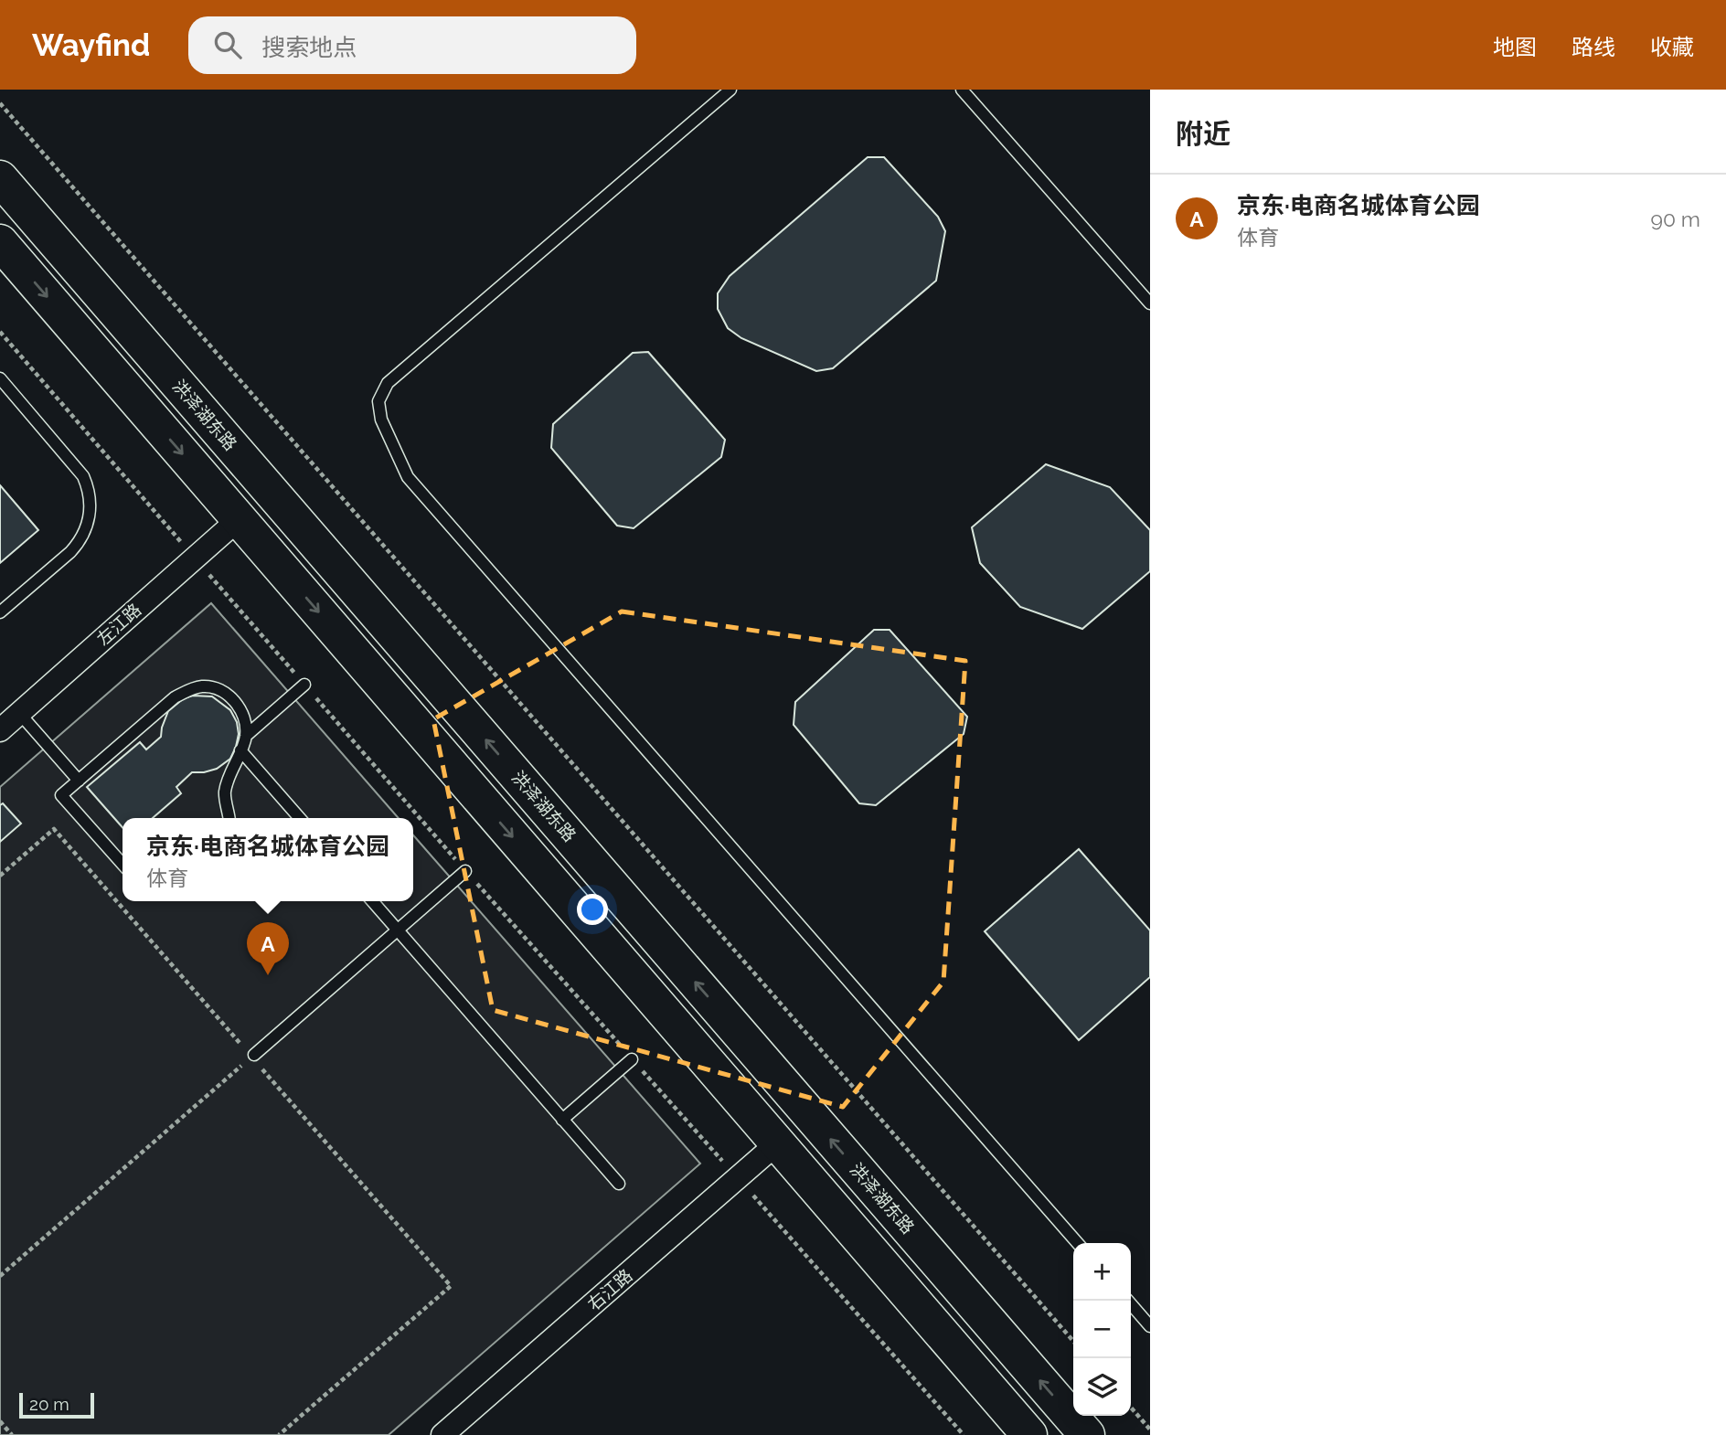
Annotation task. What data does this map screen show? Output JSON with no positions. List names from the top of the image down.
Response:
{
  "streets": {
    "main road": ["洪泽湖东路"],
    "street": ["左江路", "右江路"]
  },
  "scale_bar": "20 m",
  "page": {
    "header": "Wayfind",
    "search": "搜索地点",
    "nav": ["地图", "路线", "收藏"],
    "heading": "附近",
    "list": [
      {
        "mark": "A",
        "name": "京东·电商名城体育公园",
        "note": "体育",
        "value": "90 m"
      }
    ],
    "popup": ["京东·电商名城体育公园", "体育"],
    "pins": "A",
    "map_buttons": ["+", "−"],
    "scale": "20 m"
  }
}
